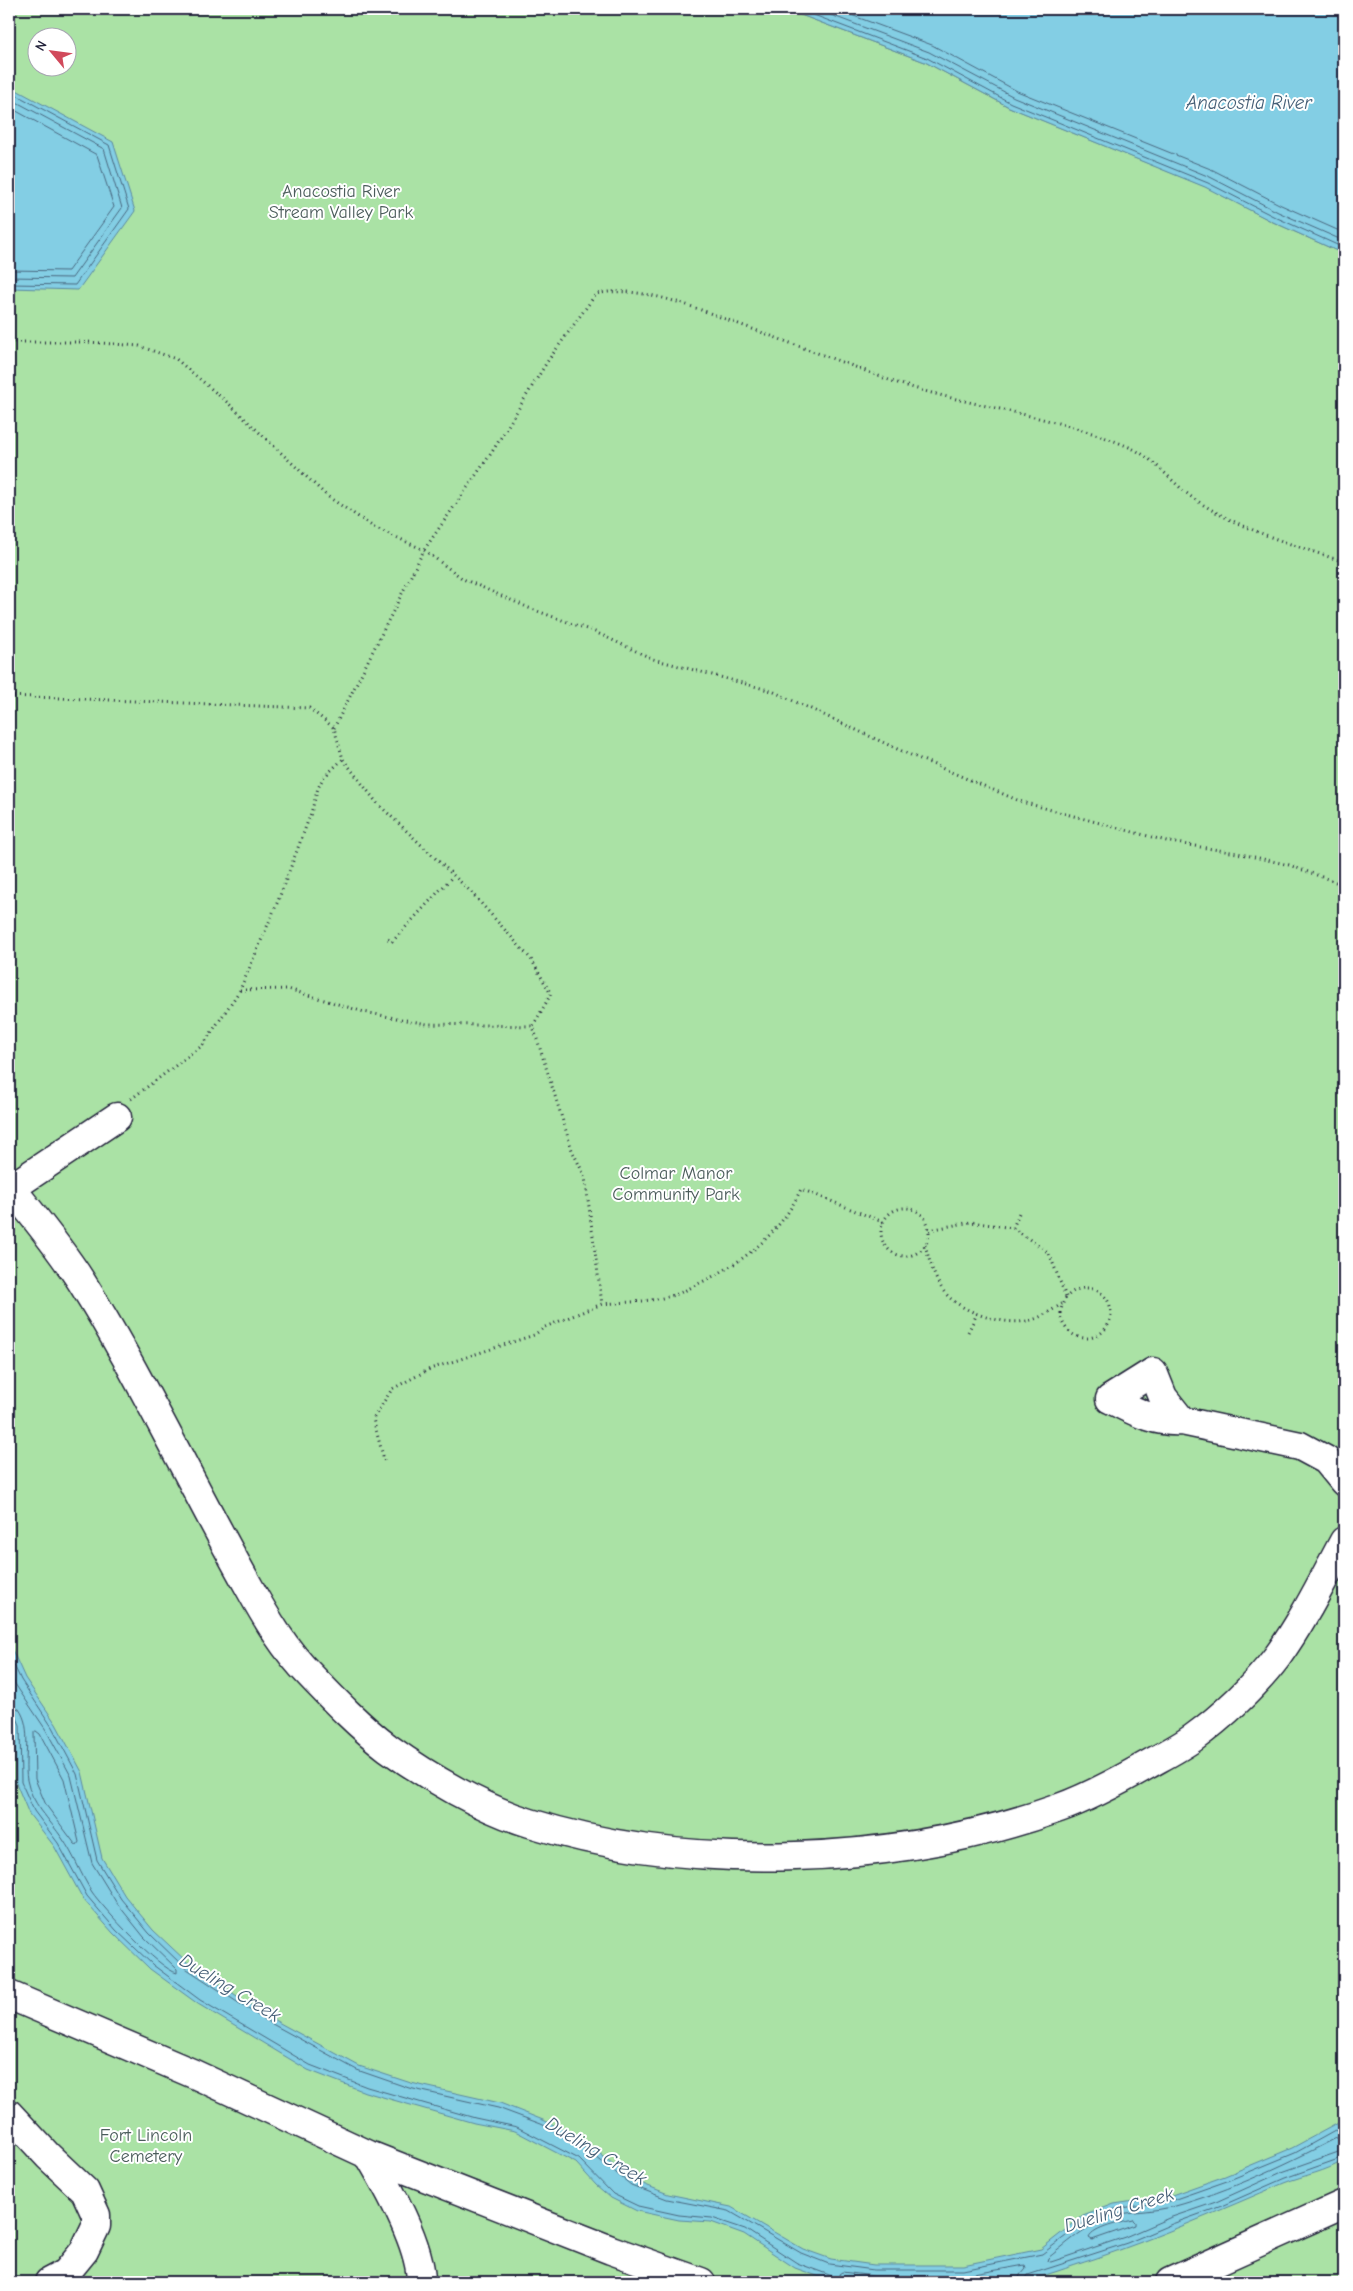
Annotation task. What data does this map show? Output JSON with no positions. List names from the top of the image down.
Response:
{
  "water": ["Anacostia River", "Dueling Creek"],
  "parks": ["Anacostia River Stream Valley Park", "Colmar Manor Community Park", "Fort Lincoln Cemetery"],
  "north": "top left"
}
